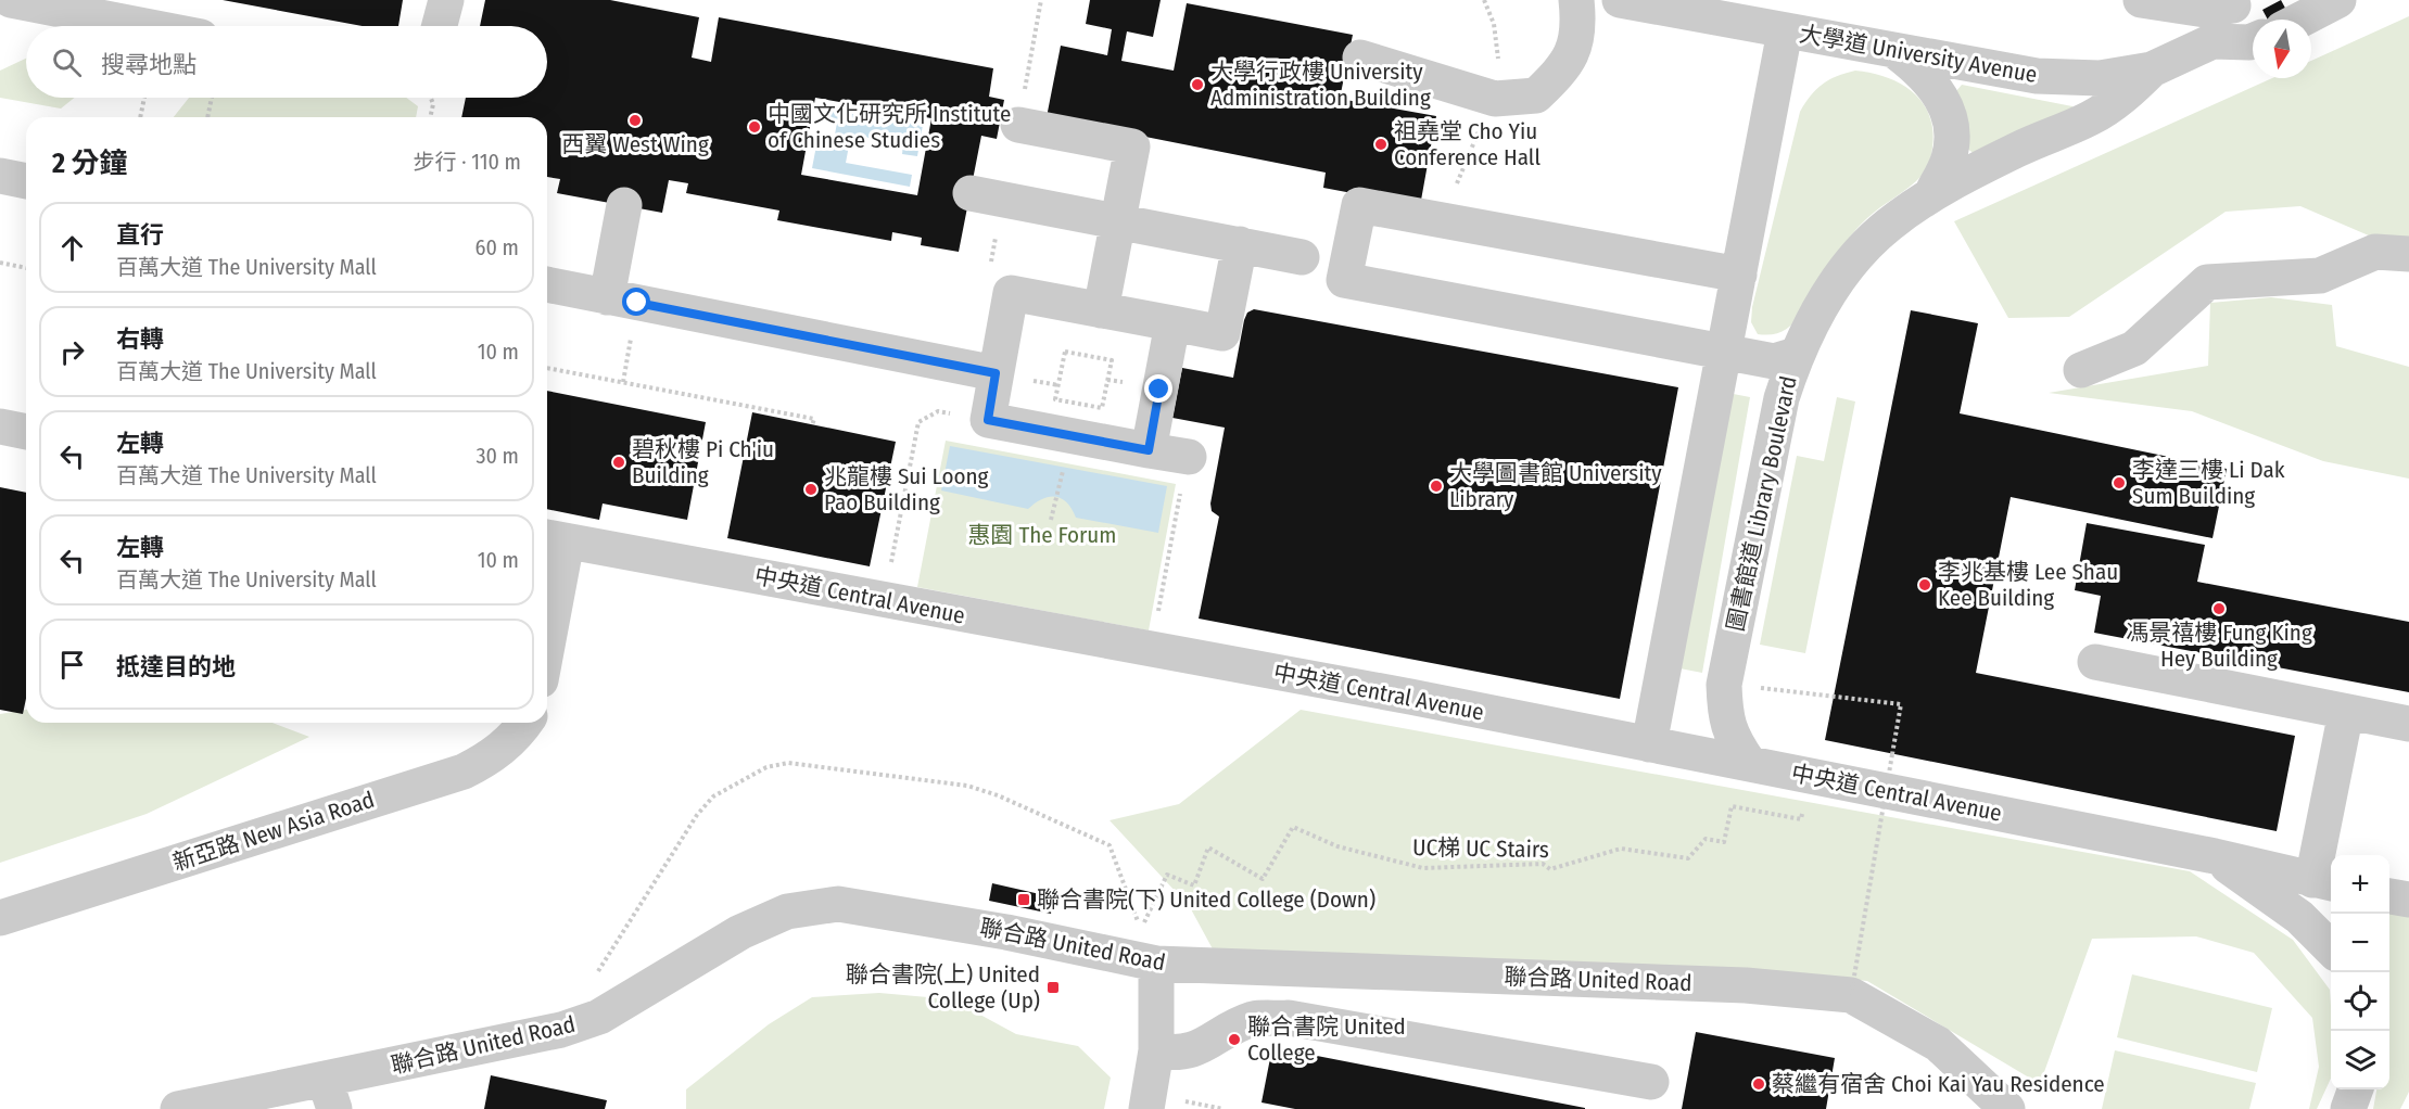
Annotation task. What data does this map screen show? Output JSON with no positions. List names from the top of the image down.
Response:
{
  "streets": {
    "street": [
      "大學道 University Avenue",
      "圖書館道 Library Boulevard",
      "中央道 Central Avenue",
      "新亞路 New Asia Road",
      "聯合路 United Road"
    ],
    "path": ["UC梯 UC Stairs"]
  },
  "crossings": [
    ["大學道 University Avenue", "圖書館道 Library Boulevard"],
    ["圖書館道 Library Boulevard", "中央道 Central Avenue"],
    ["中央道 Central Avenue", "UC梯 UC Stairs"]
  ],
  "parks": ["惠園 The Forum"],
  "places": {
    "other": [
      "大學行政樓 University Administration Building",
      "西翼 West Wing",
      "中國文化研究所 Institute of Chinese Studies",
      "祖堯堂 Cho Yiu Conference Hall",
      "碧秋樓 Pi Ch'iu Building",
      "李達三樓 Li Dak Sum Building",
      "大學圖書館 University Library",
      "兆龍樓 Sui Loong Pao Building",
      "李兆基樓 Lee Shau Kee Building",
      "馮景禧樓 Fung King Hey Building",
      "聯合書院 United College",
      "蔡繼有宿舍 Choi Kai Yau Residence"
    ],
    "transit": ["聯合書院(下) United College (Down)", "聯合書院(上) United College (Up)"]
  },
  "north": "bottom",
  "page": {
    "search": "搜尋地點",
    "heading": ["2 分鐘", "步行 · 110 m"],
    "list": [
      ["直行", "百萬大道 The University Mall", "60 m"],
      ["右轉", "百萬大道 The University Mall", "10 m"],
      ["左轉", "百萬大道 The University Mall", "30 m"],
      ["左轉", "百萬大道 The University Mall", "10 m"],
      "抵達目的地"
    ],
    "map_buttons": ["+", "−"]
  }
}
